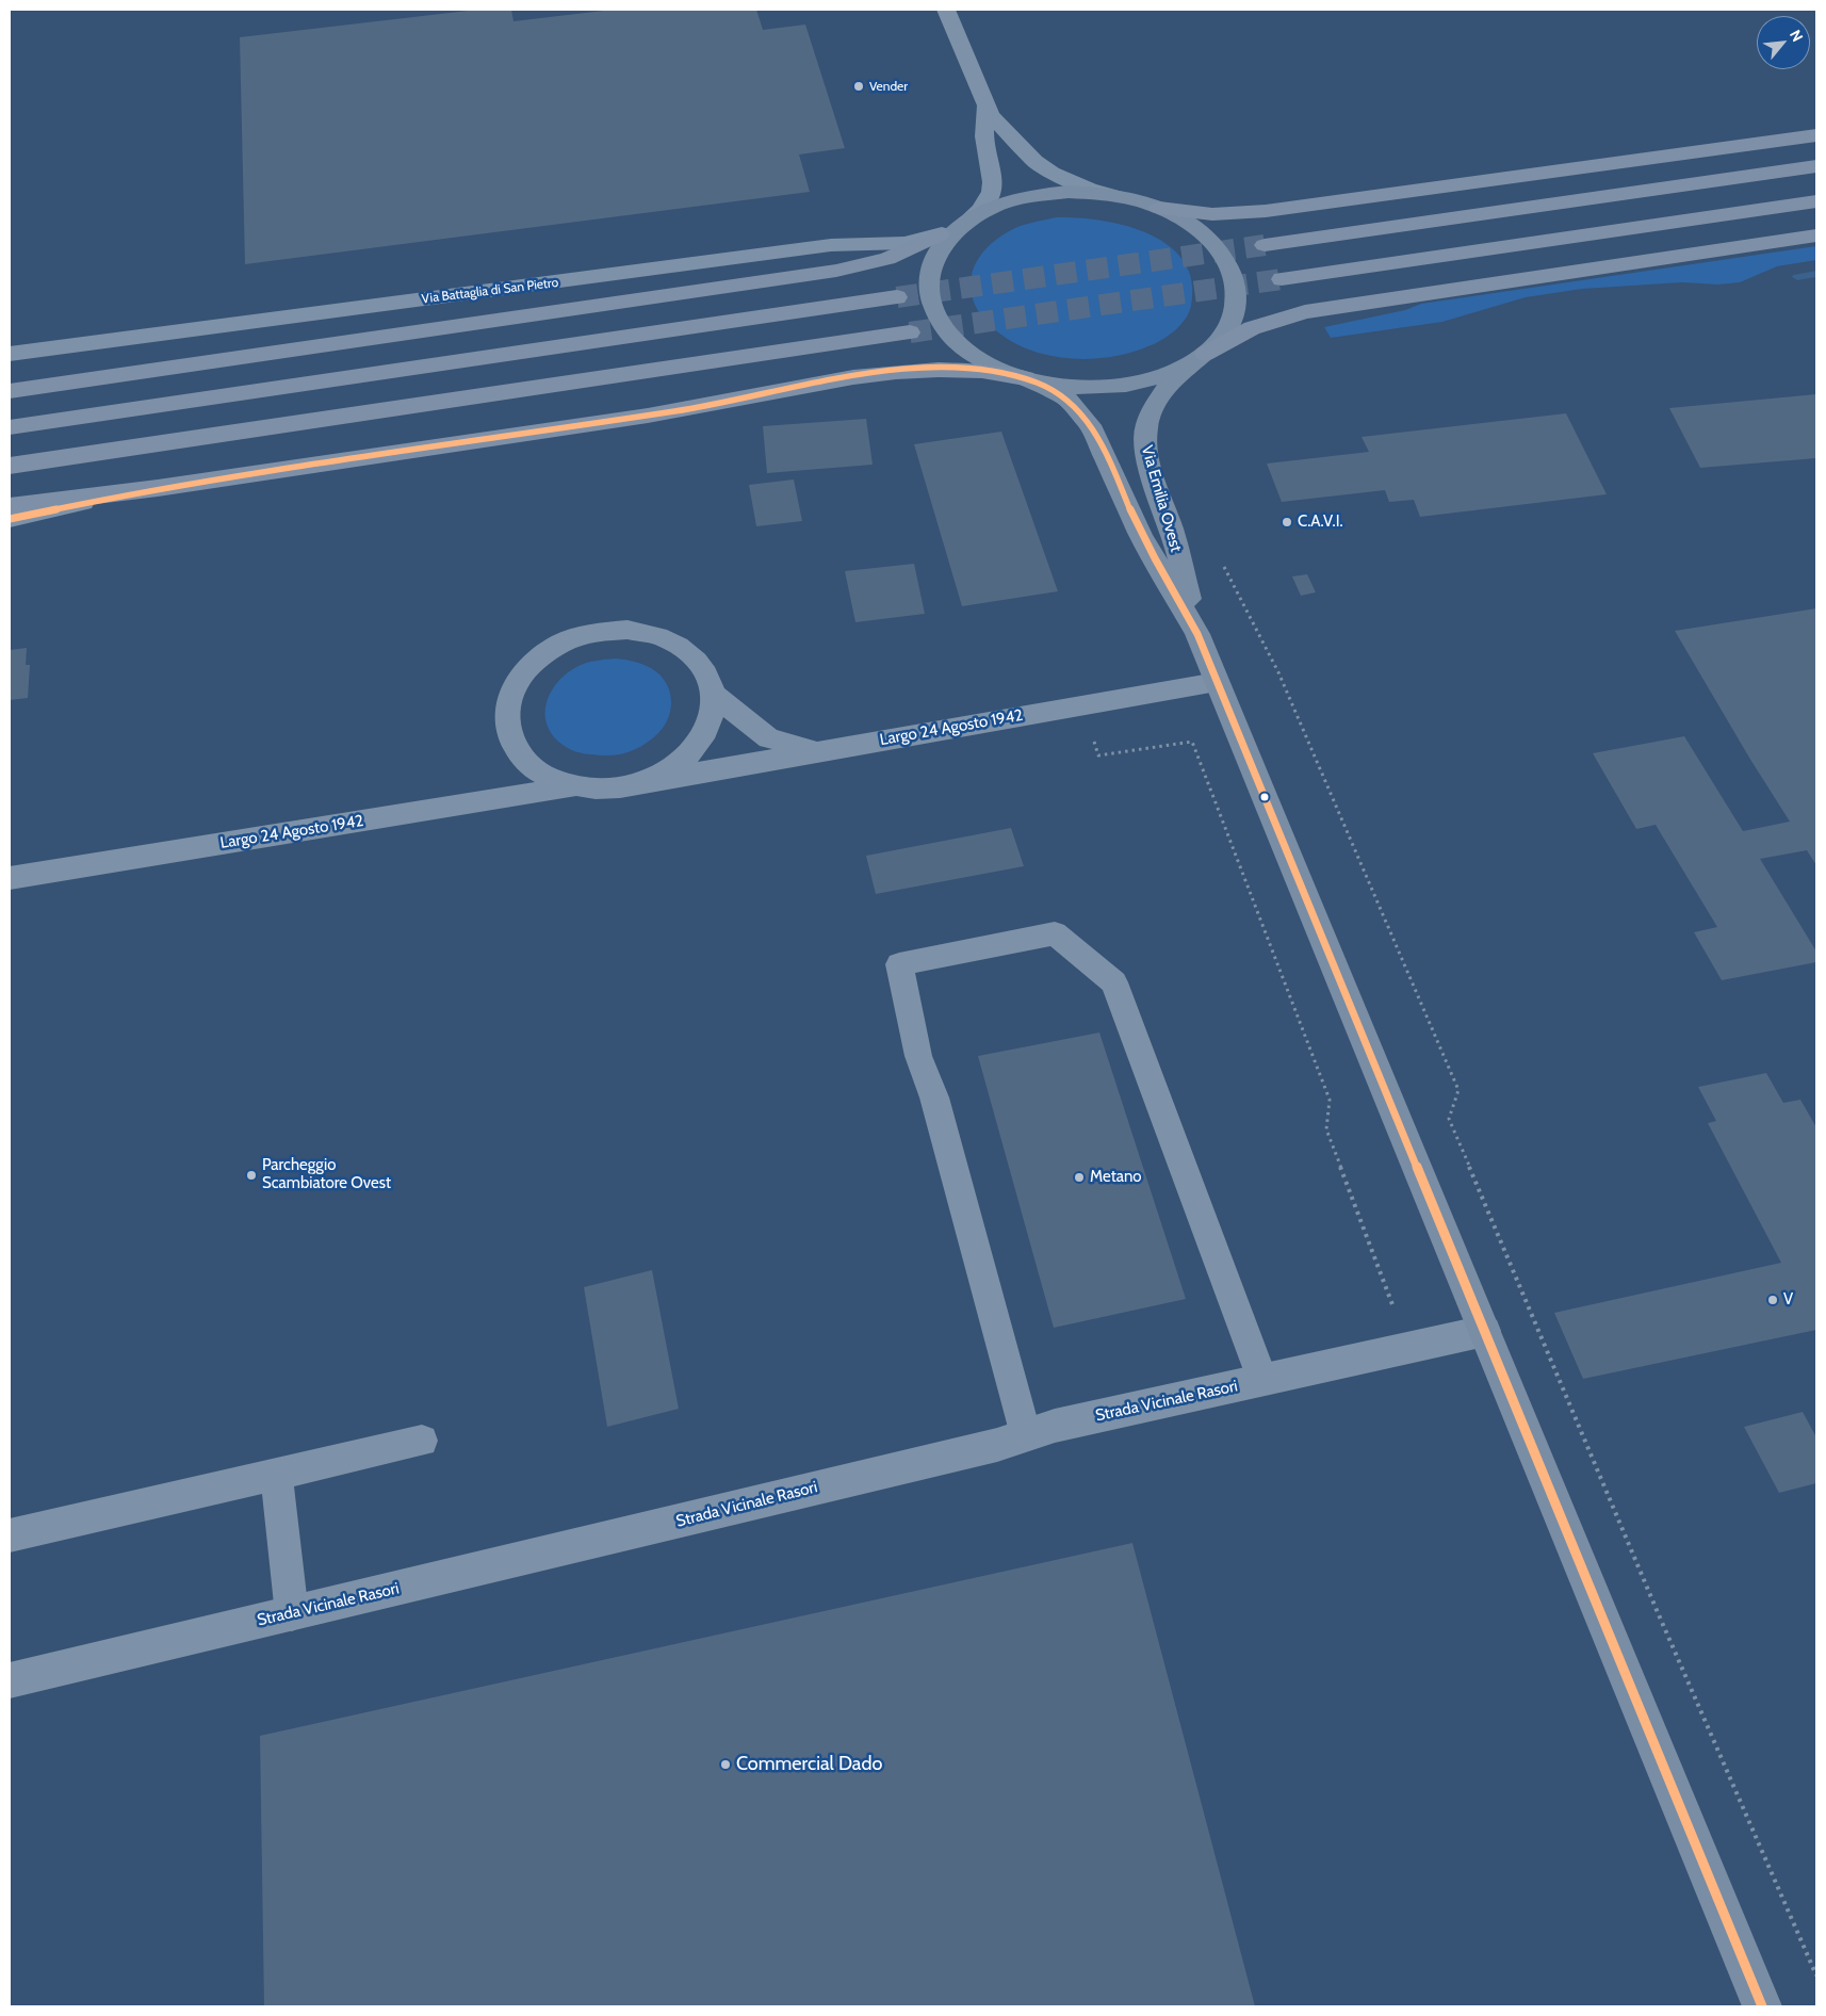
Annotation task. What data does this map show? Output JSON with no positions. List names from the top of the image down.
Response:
{
  "streets": {
    "main road": ["Via Emilia Ovest"],
    "street": ["Via Battaglia di San Pietro", "Largo 24 Agosto 1942", "Strada Vicinale Rasori"]
  },
  "crossings": [
    ["Via Battaglia di San Pietro", "Via Emilia Ovest"],
    ["Via Emilia Ovest", "Largo 24 Agosto 1942"],
    ["Via Emilia Ovest", "Strada Vicinale Rasori"]
  ],
  "places": [
    "Vender",
    "C.A.V.I.",
    "Parcheggio Scambiatore Ovest",
    "Metano",
    "V",
    "Commercial Dado"
  ],
  "north": "top right"
}
